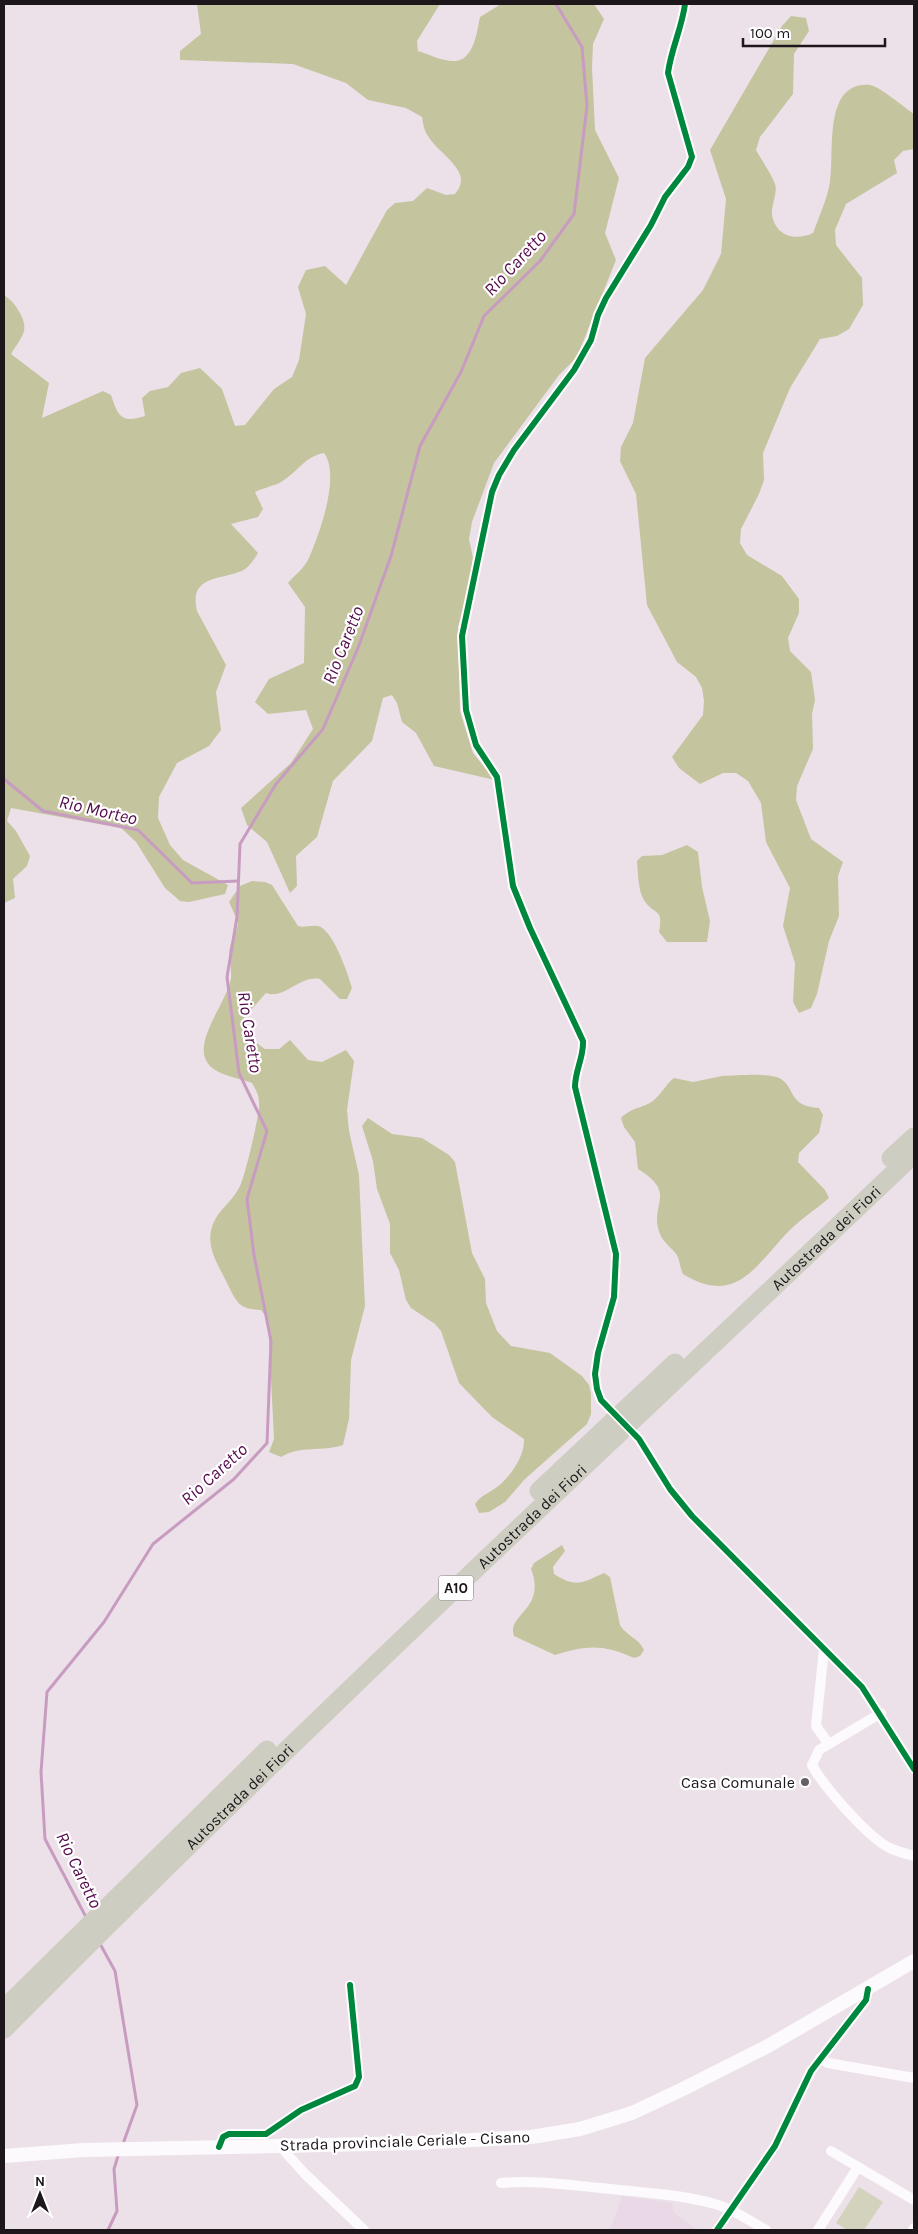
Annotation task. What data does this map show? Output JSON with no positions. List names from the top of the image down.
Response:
{
  "streets": {
    "highway": ["Autostrada dei Fiori", "A10"],
    "main road": ["Strada provinciale Ceriale - Cisano"]
  },
  "water": ["Rio Caretto", "Rio Morteo"],
  "places": ["Casa Comunale"],
  "scale_bar": "100 m",
  "north": "top"
}
